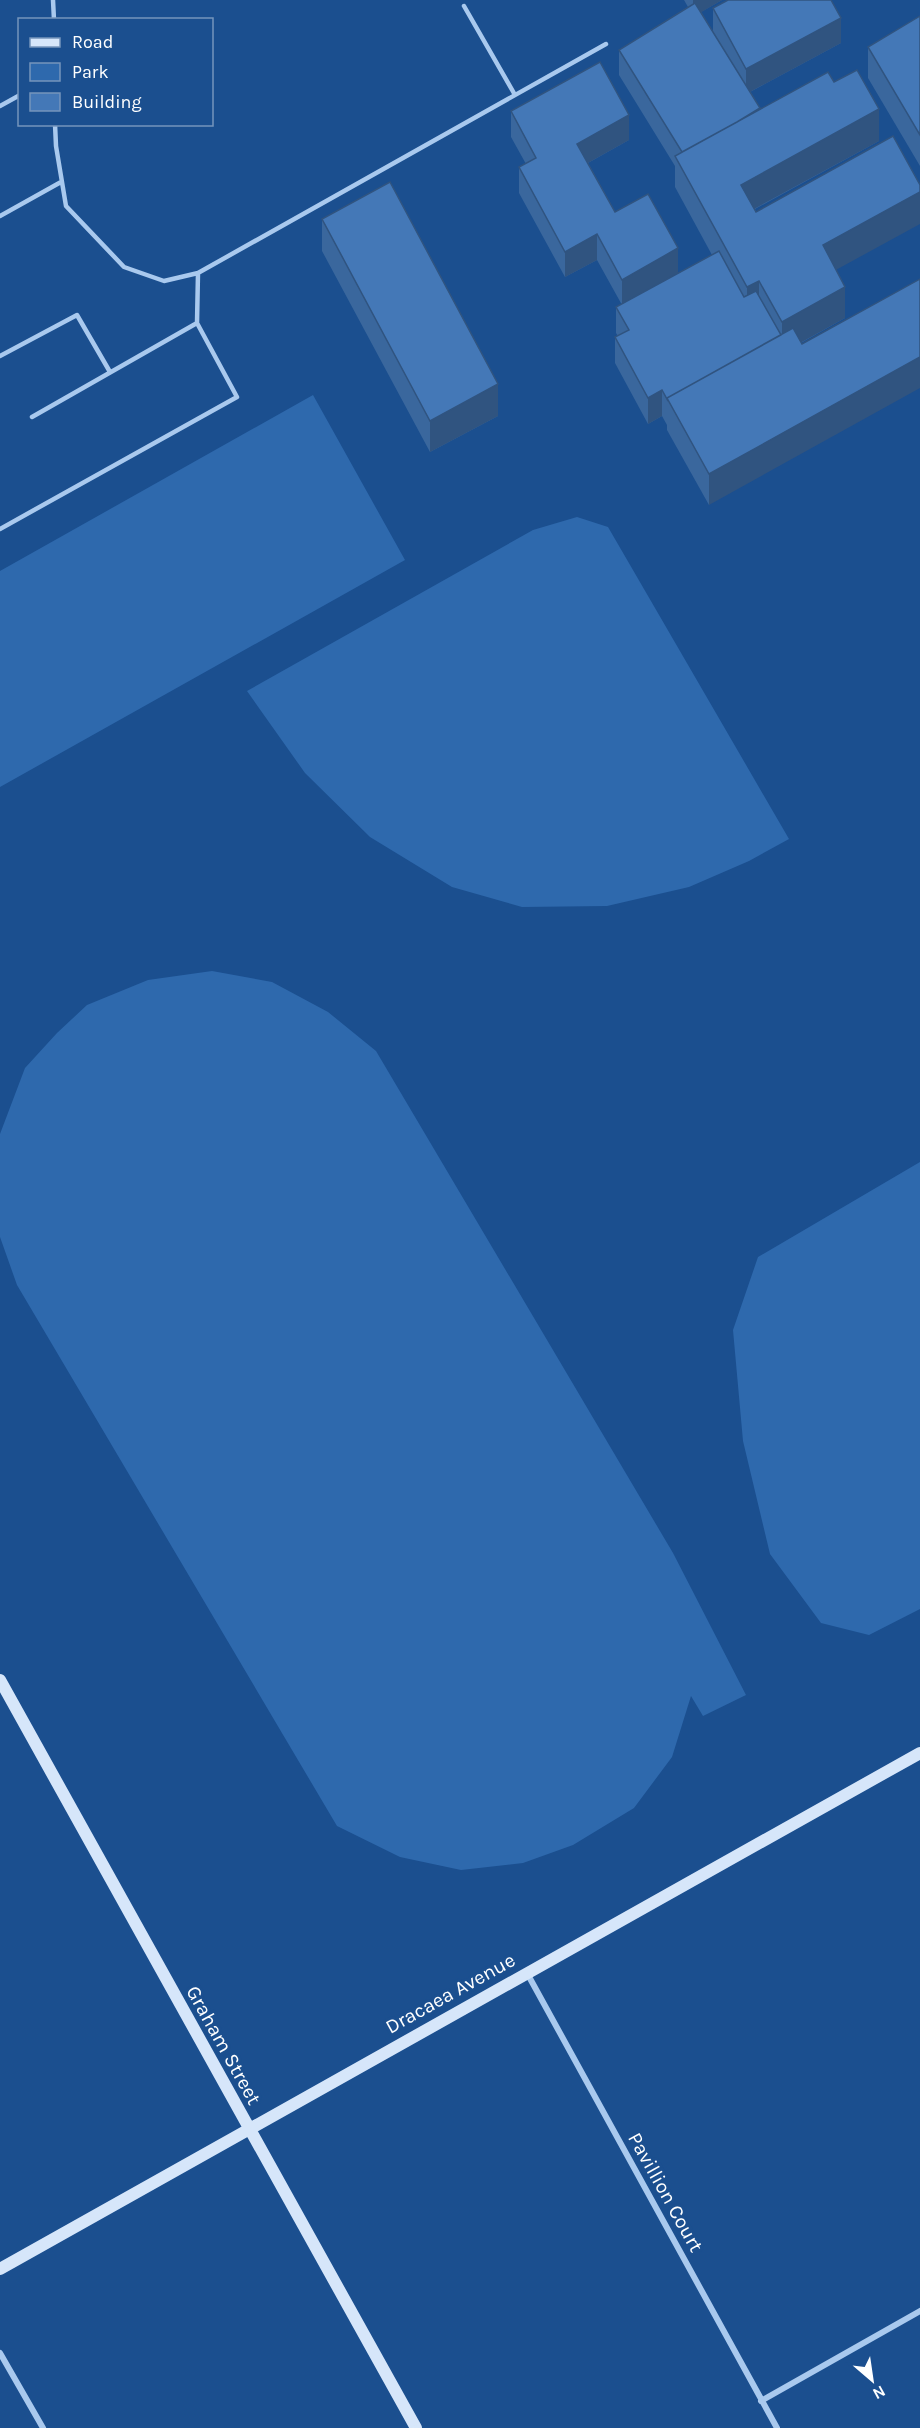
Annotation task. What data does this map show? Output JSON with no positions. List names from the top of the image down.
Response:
{
  "streets": {
    "street": ["Dracaea Avenue", "Graham Street", "Pavillion Court"]
  },
  "crossings": [
    ["Dracaea Avenue", "Graham Street"],
    ["Dracaea Avenue", "Pavillion Court"]
  ],
  "legend": ["Road", "Park", "Building"],
  "north": "bottom right"
}
